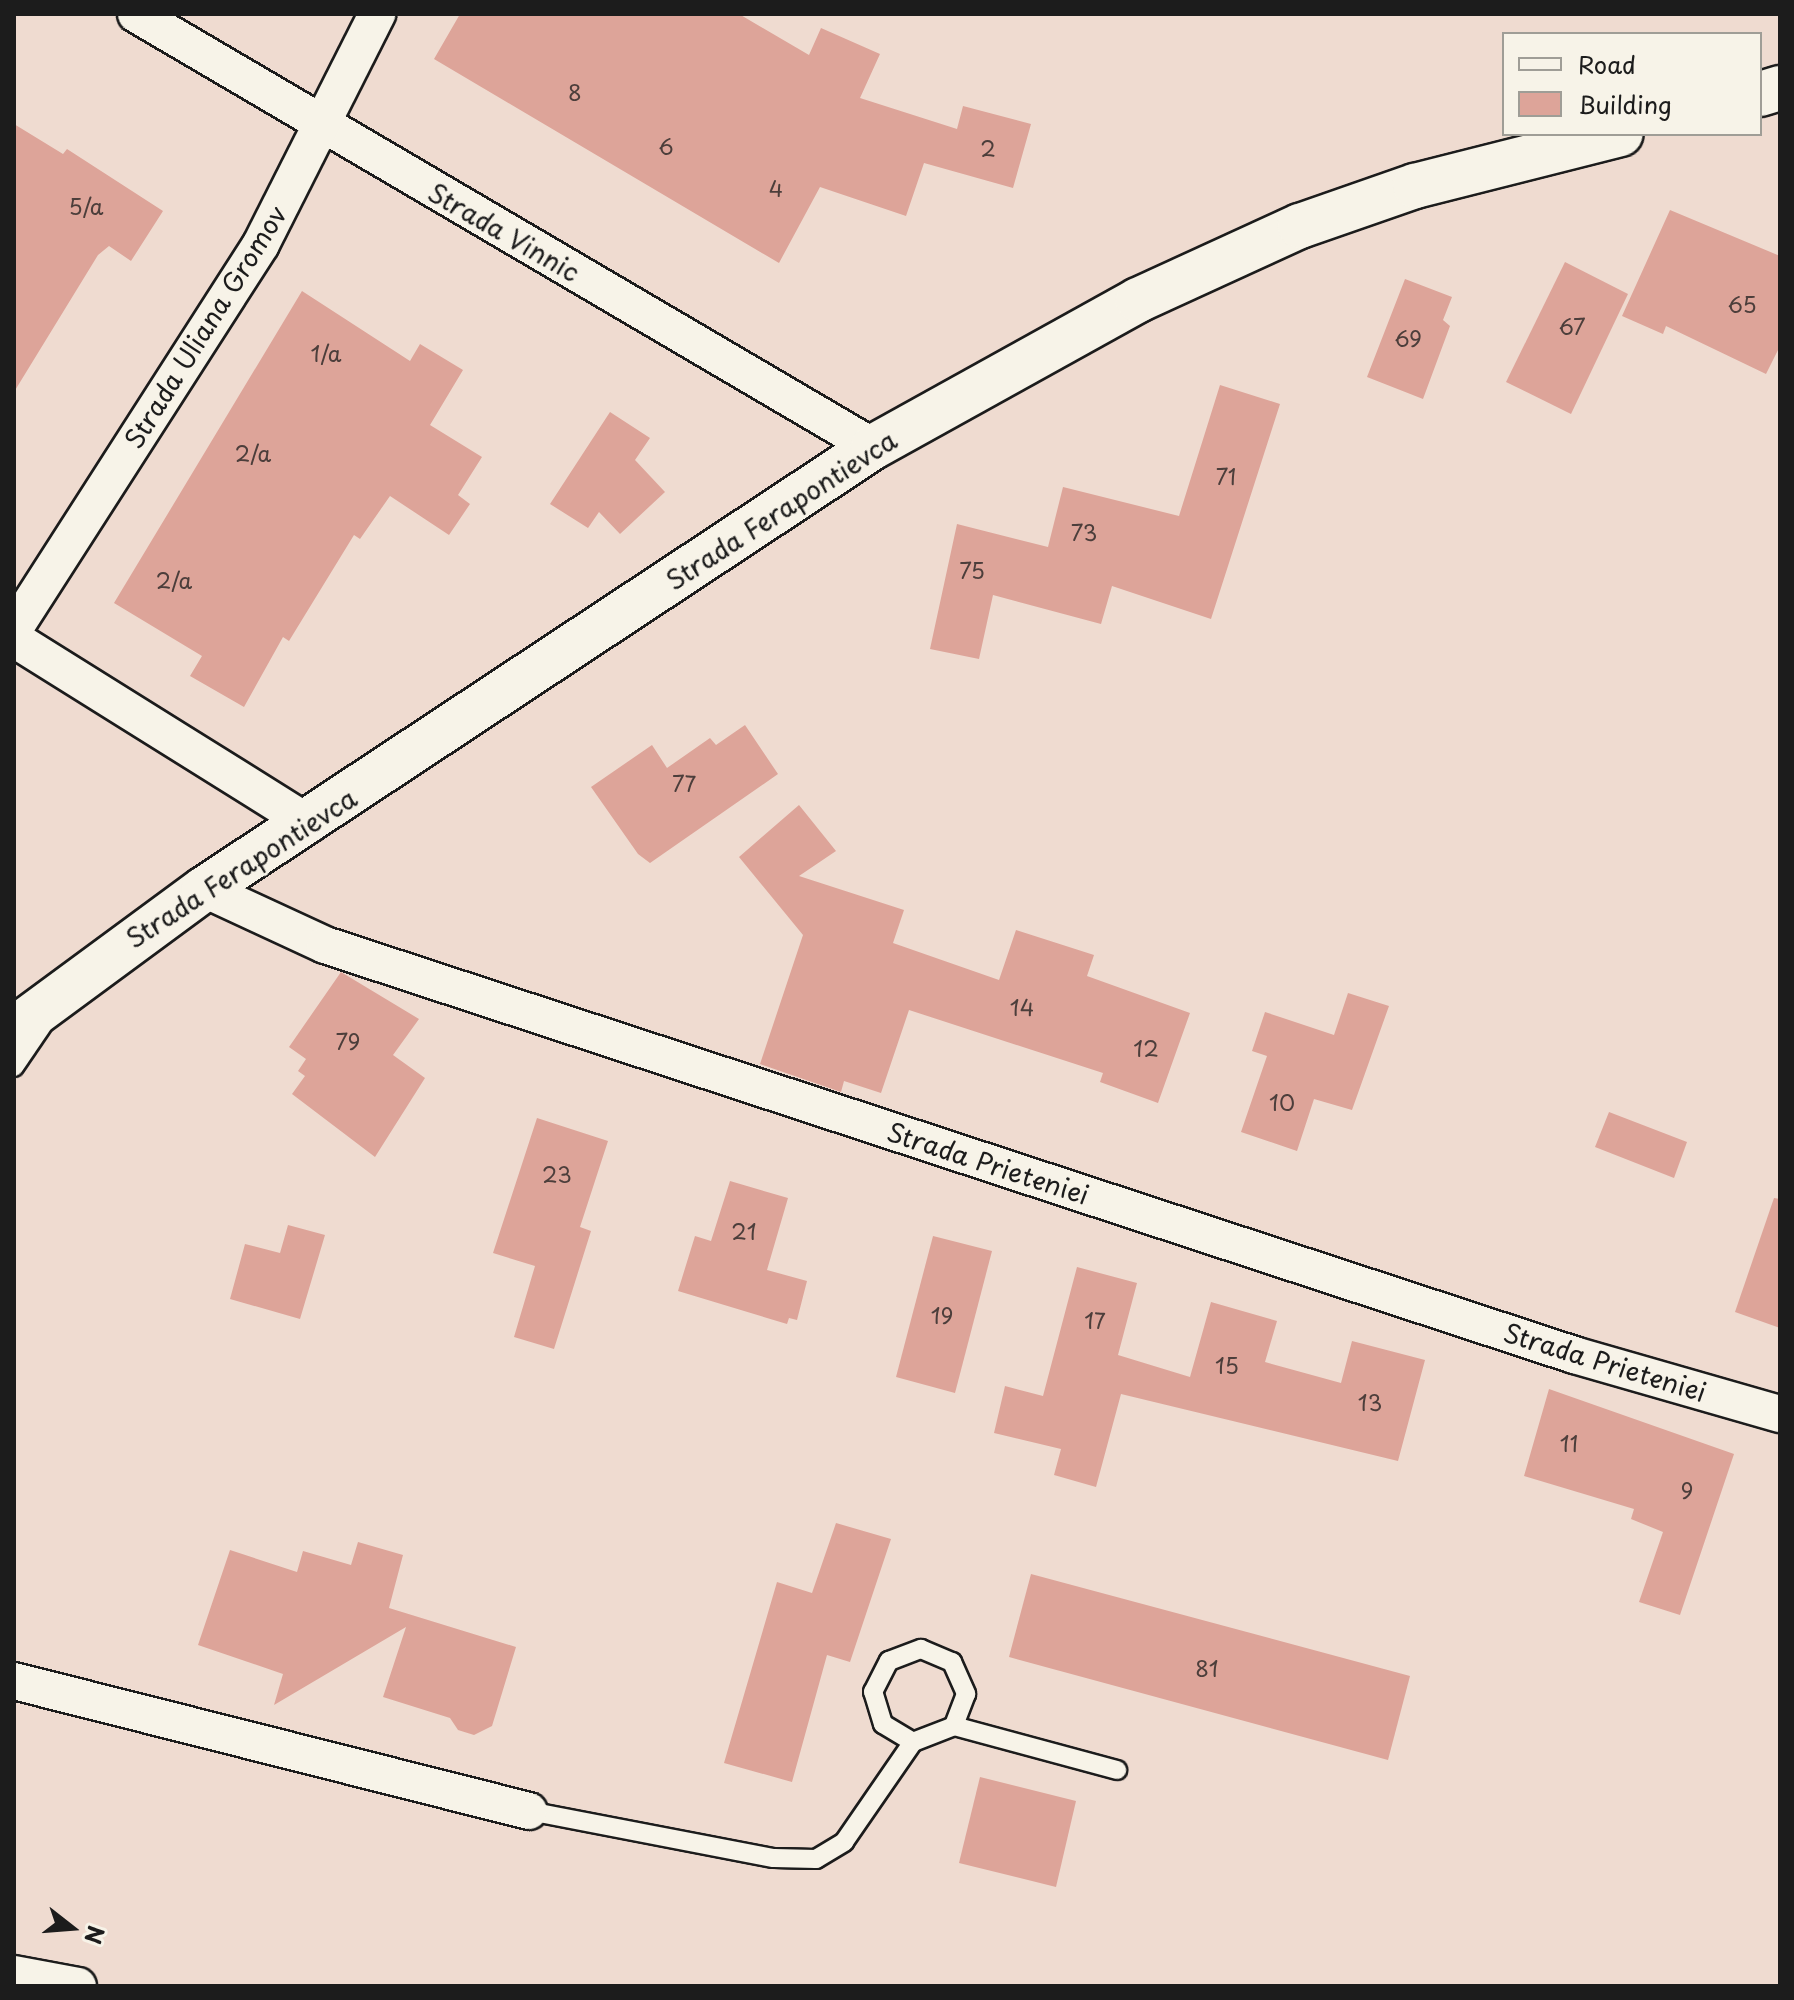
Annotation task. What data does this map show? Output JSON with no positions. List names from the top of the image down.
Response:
{
  "streets": {
    "main road": ["Strada Ferapontievca"],
    "street": ["Strada Vinnic", "Strada Uliana Gromov", "Strada Prieteniei"]
  },
  "crossings": [
    ["Strada Vinnic", "Strada Uliana Gromov"],
    ["Strada Vinnic", "Strada Ferapontievca"],
    ["Strada Ferapontievca", "Strada Prieteniei"]
  ],
  "house_numbers": [
    "8",
    "6",
    "2",
    "4",
    "5/a",
    "65",
    "67",
    "69",
    "1/a",
    "2/a",
    "71",
    "73",
    "75",
    "2/a",
    "77",
    "14",
    "79",
    "12",
    "10",
    "23",
    "21",
    "19",
    "17",
    "15",
    "13",
    "11",
    "9",
    "81"
  ],
  "legend": ["Road", "Building"],
  "north": "right"
}
